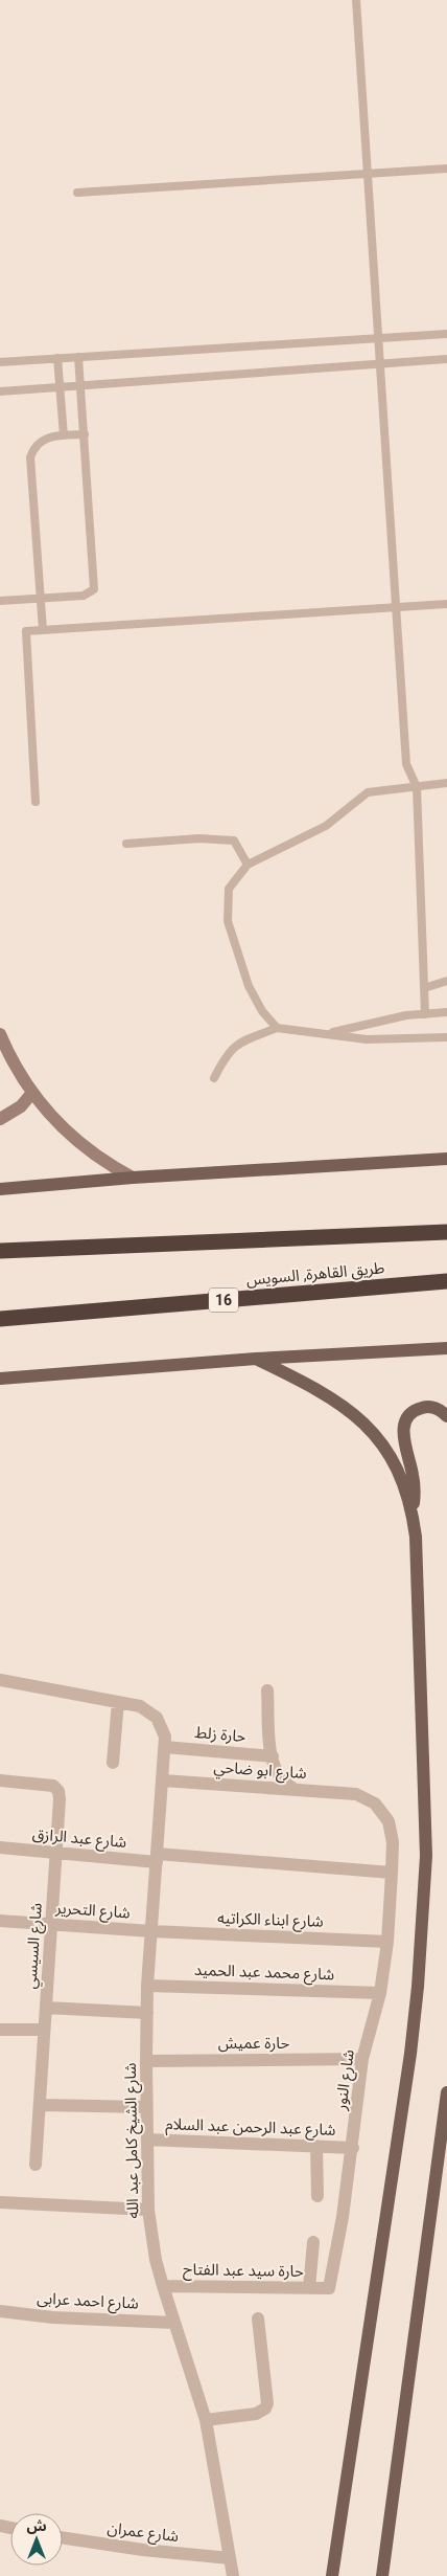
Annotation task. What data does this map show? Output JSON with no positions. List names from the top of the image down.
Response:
{
  "streets": {
    "highway": ["طريق القاهرة, السويس", "16"],
    "street": [
      "حارة زلط",
      "شارع ابو ضاحي",
      "شارع عبد الرازق",
      "شارع التحرير",
      "شارع ابناء الكراتيه",
      "شارع السيسي",
      "شارع محمد عبد الحميد",
      "حارة عميش",
      "شارع النور",
      "شارع عبد الرحمن عبد السلام",
      "شارع الشيخ كامل عبد الله",
      "حارة سيد عبد الفتاح",
      "شارع احمد عرابى",
      "شارع عمران"
    ]
  },
  "crossings": [
    ["حارة زلط", "شارع الشيخ كامل عبد الله"],
    ["شارع ابو ضاحي", "شارع النور"],
    ["شارع ابو ضاحي", "شارع الشيخ كامل عبد الله"],
    ["شارع عبد الرازق", "شارع السيسي"],
    ["شارع عبد الرازق", "شارع الشيخ كامل عبد الله"],
    ["شارع التحرير", "شارع ابناء الكراتيه"],
    ["شارع التحرير", "شارع السيسي"],
    ["شارع التحرير", "شارع الشيخ كامل عبد الله"],
    ["شارع ابناء الكراتيه", "شارع النور"],
    ["شارع ابناء الكراتيه", "شارع الشيخ كامل عبد الله"],
    ["شارع محمد عبد الحميد", "شارع النور"],
    ["شارع محمد عبد الحميد", "شارع الشيخ كامل عبد الله"],
    ["حارة عميش", "شارع النور"],
    ["حارة عميش", "شارع الشيخ كامل عبد الله"],
    ["شارع النور", "شارع عبد الرحمن عبد السلام"],
    ["شارع النور", "حارة سيد عبد الفتاح"],
    ["شارع عبد الرحمن عبد السلام", "شارع الشيخ كامل عبد الله"],
    ["شارع الشيخ كامل عبد الله", "حارة سيد عبد الفتاح"],
    ["شارع الشيخ كامل عبد الله", "شارع احمد عرابى"],
    ["شارع الشيخ كامل عبد الله", "شارع عمران"]
  ],
  "north": "top"
}
